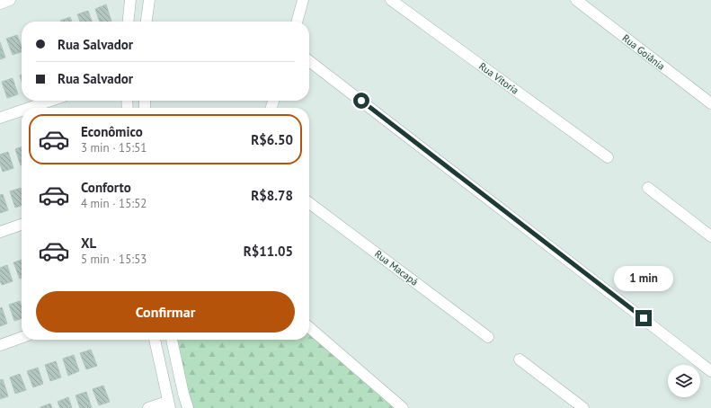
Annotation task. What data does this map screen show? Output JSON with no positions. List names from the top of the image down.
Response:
{
  "streets": {
    "street": ["Rua Goiânia", "Rua Vitoria", "Rua Macapá"]
  },
  "page": {
    "banner": ["Rua Salvador", "Rua Salvador"],
    "list": [
      {
        "name": "Econômico",
        "note": "3 min · 15:51",
        "value": "R$6.50"
      },
      {
        "name": "Conforto",
        "note": "4 min · 15:52",
        "value": "R$8.78"
      },
      {
        "name": "XL",
        "note": "5 min · 15:53",
        "value": "R$11.05"
      }
    ],
    "bubble": "1 min",
    "buttons": "Confirmar"
  }
}
